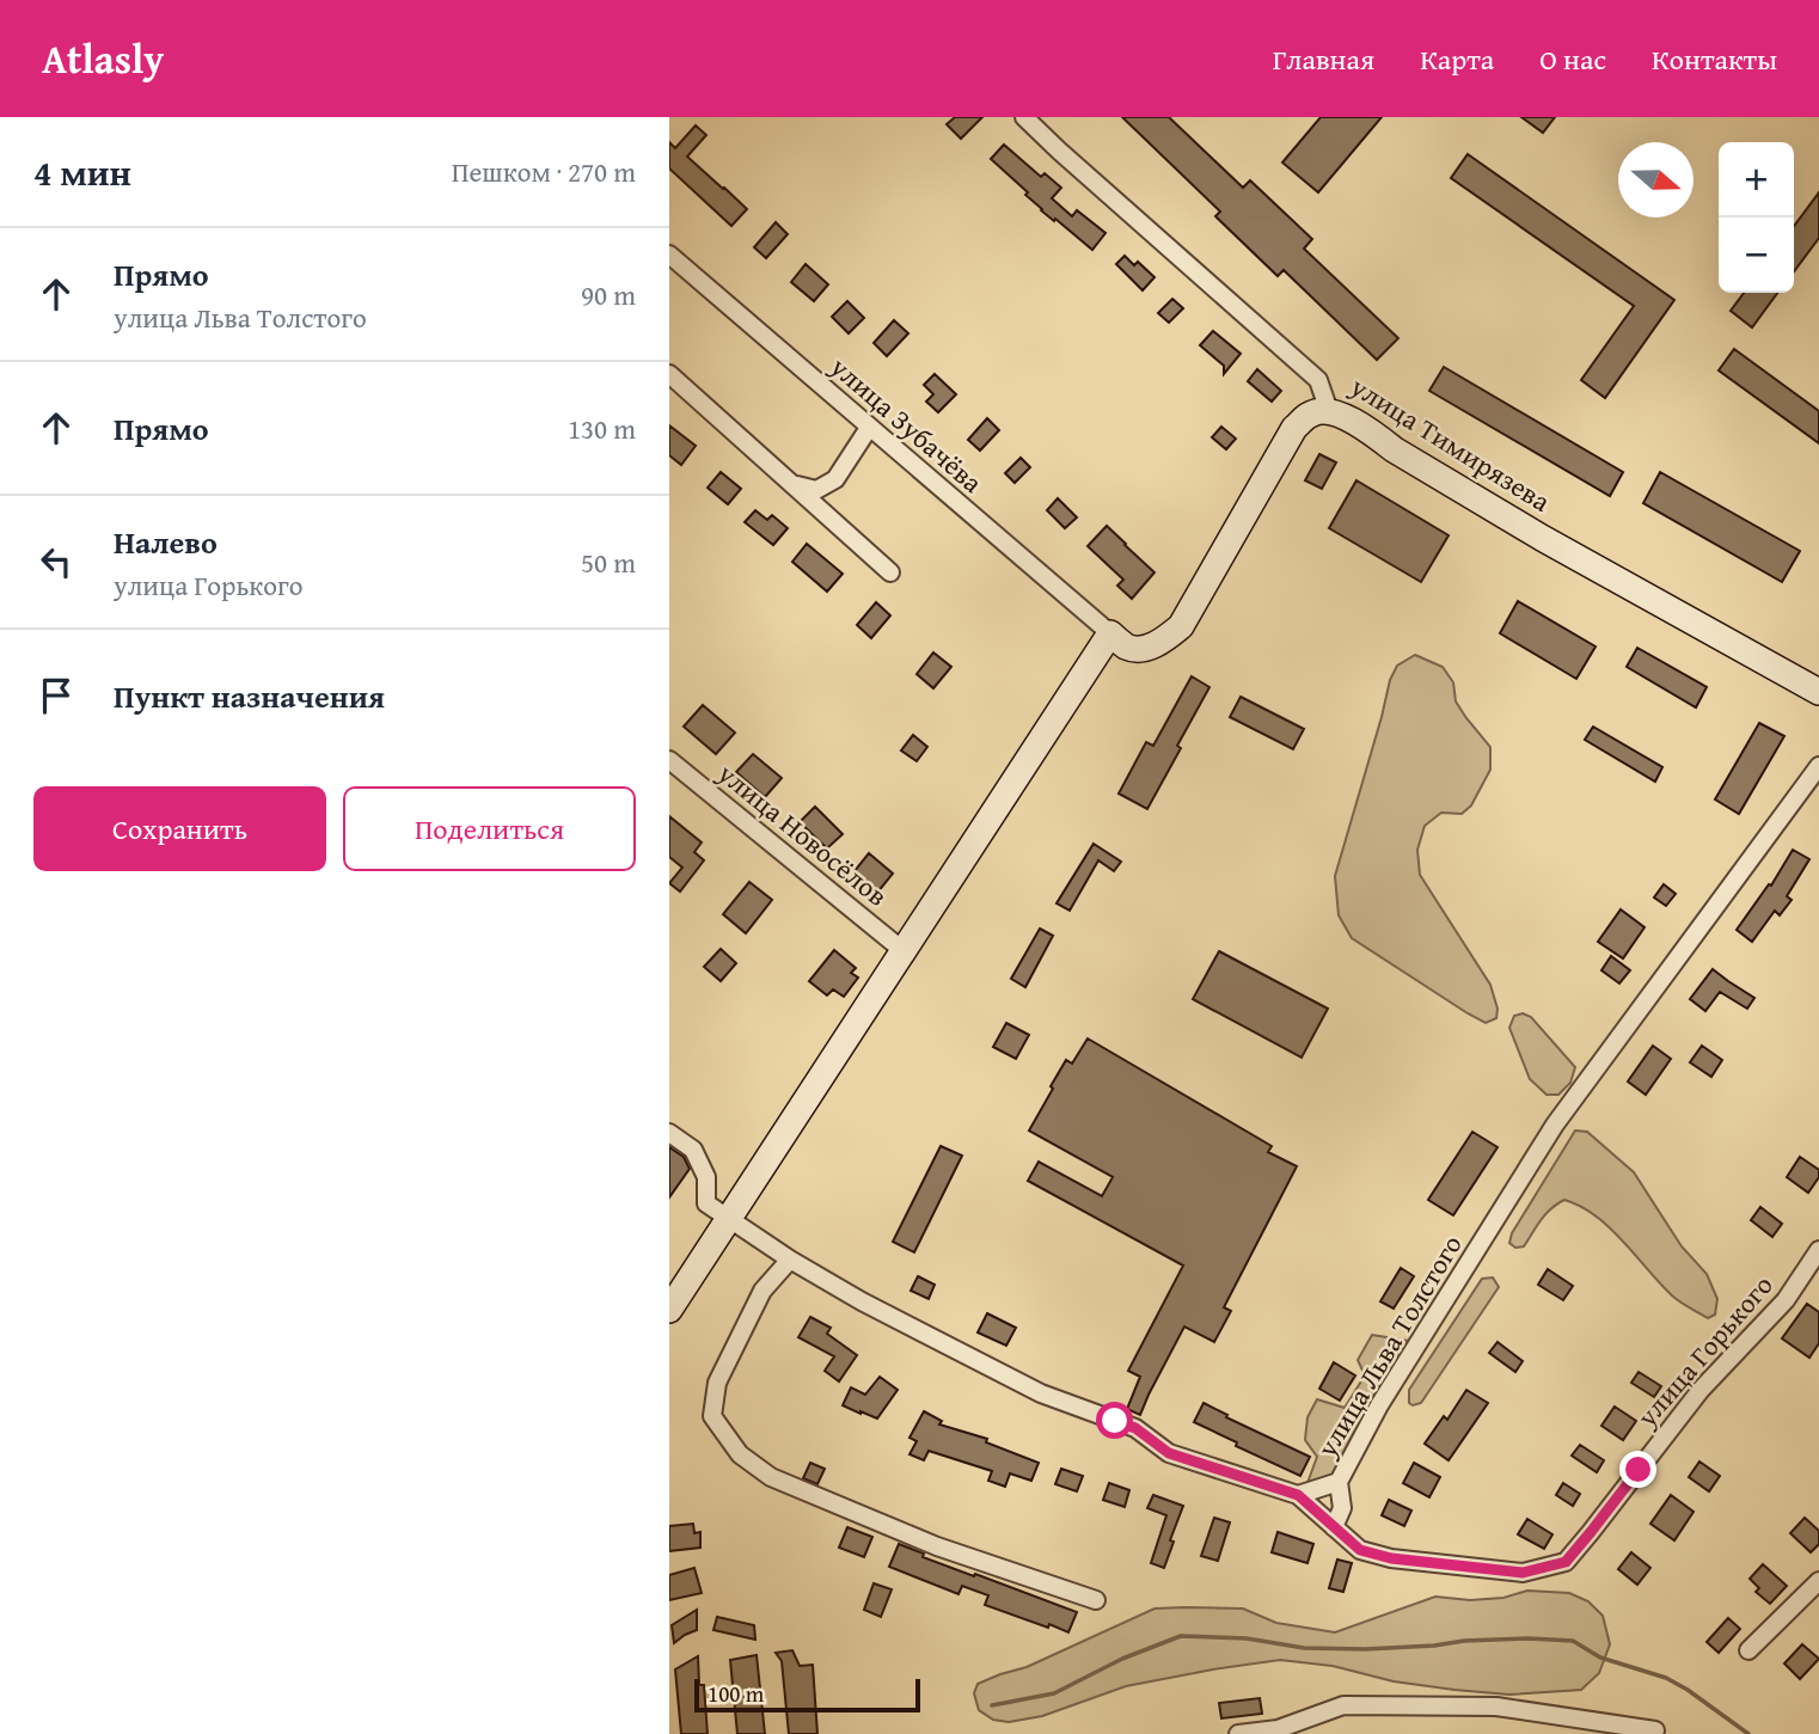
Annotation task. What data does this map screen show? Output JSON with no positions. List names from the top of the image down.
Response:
{
  "streets": {
    "street": [
      "улица Зубачёва",
      "улица Тимирязева",
      "улица Новосёлов",
      "улица Льва Толстого",
      "улица Горького"
    ]
  },
  "scale_bar": "100 m",
  "north": "right",
  "page": {
    "header": "Atlasly",
    "nav": [
      "Главная",
      "Карта",
      "О нас",
      "Контакты"
    ],
    "heading": ["4 мин", "Пешком · 270 m"],
    "map_buttons": ["+", "−"],
    "list": [
      ["Прямо", "улица Льва Толстого", "90 m"],
      ["Прямо", "130 m"],
      ["Налево", "улица Горького", "50 m"],
      "Пункт назначения"
    ],
    "buttons": ["Сохранить", "Поделиться"],
    "scale": "100 m"
  }
}
